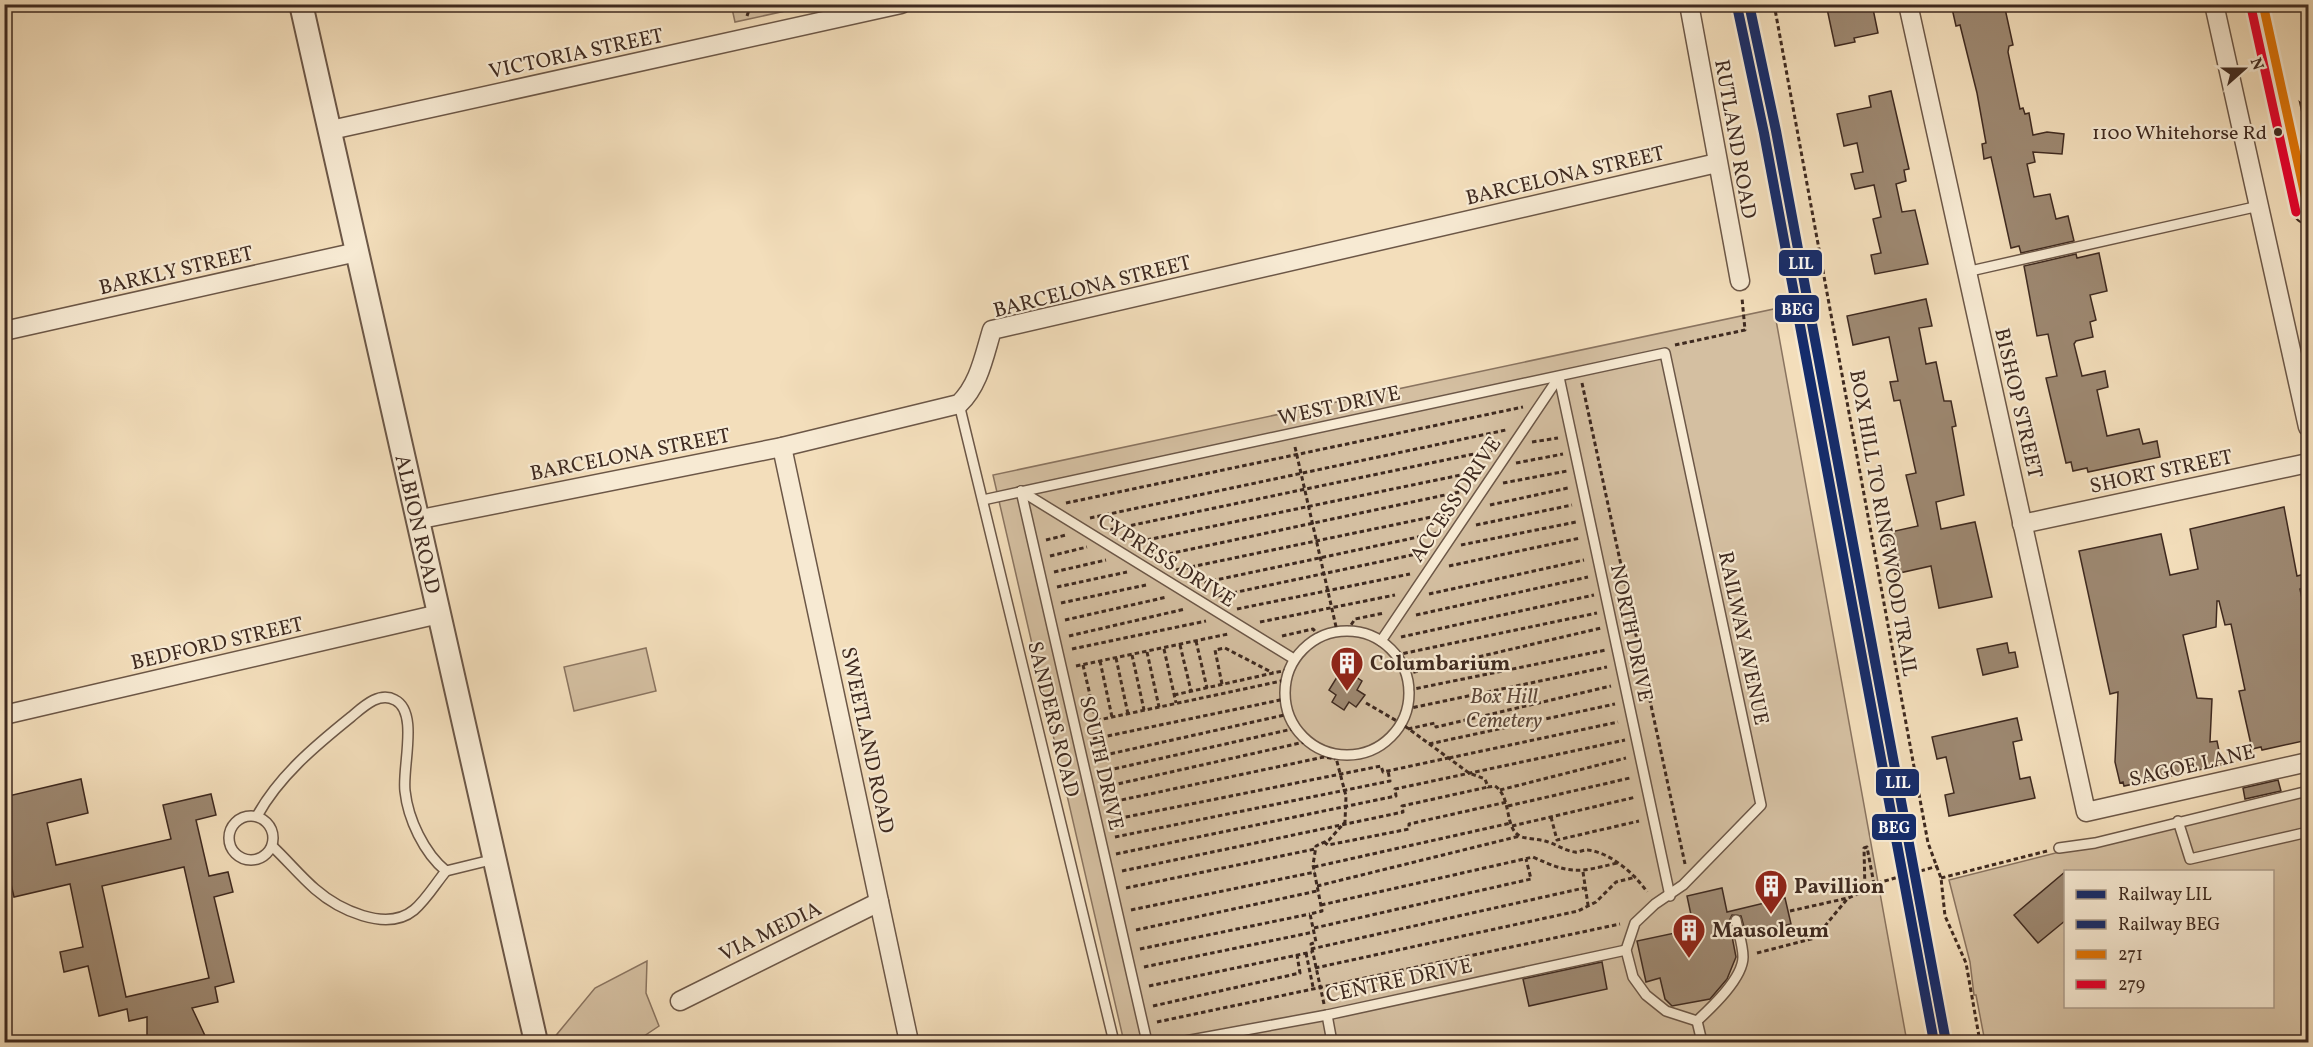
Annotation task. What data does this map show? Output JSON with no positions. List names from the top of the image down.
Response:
{
  "streets": {
    "street": [
      "VICTORIA STREET",
      "RUTLAND ROAD",
      "BARCELONA STREET",
      "BARKLY STREET",
      "BISHOP STREET",
      "SHORT STREET",
      "ALBION ROAD",
      "BEDFORD STREET",
      "SWEETLAND ROAD",
      "SAGOE LANE",
      "VIA MEDIA"
    ],
    "lane": [
      "WEST DRIVE",
      "ACCESS DRIVE",
      "CYPRESS DRIVE",
      "NORTH DRIVE",
      "RAILWAY AVENUE",
      "SANDERS ROAD",
      "SOUTH DRIVE",
      "CENTRE DRIVE"
    ],
    "path": ["BOX HILL TO RINGWOOD TRAIL"]
  },
  "crossings": [
    ["VICTORIA STREET", "ALBION ROAD"],
    ["RUTLAND ROAD", "BARCELONA STREET"],
    ["BARCELONA STREET", "ALBION ROAD"],
    ["BARCELONA STREET", "SANDERS ROAD"],
    ["BARCELONA STREET", "SWEETLAND ROAD"],
    ["BARKLY STREET", "ALBION ROAD"],
    ["BISHOP STREET", "SHORT STREET"],
    ["BISHOP STREET", "SAGOE LANE"],
    ["WEST DRIVE", "ACCESS DRIVE"],
    ["WEST DRIVE", "CYPRESS DRIVE"],
    ["WEST DRIVE", "NORTH DRIVE"],
    ["WEST DRIVE", "RAILWAY AVENUE"],
    ["WEST DRIVE", "SANDERS ROAD"],
    ["WEST DRIVE", "SOUTH DRIVE"],
    ["ACCESS DRIVE", "CYPRESS DRIVE"],
    ["ACCESS DRIVE", "NORTH DRIVE"],
    ["ALBION ROAD", "BEDFORD STREET"],
    ["CYPRESS DRIVE", "SOUTH DRIVE"],
    ["NORTH DRIVE", "RAILWAY AVENUE"],
    ["SWEETLAND ROAD", "VIA MEDIA"]
  ],
  "parks": ["Box Hill Cemetery"],
  "places": {
    "other": ["1100 Whitehorse Rd"],
    "building": ["Columbarium", "Pavillion", "Mausoleum"]
  },
  "lines": [
    "rail line LIL",
    "transit line 271",
    "rail line BEG",
    "transit line 279"
  ],
  "legend": [
    "Railway LIL",
    "Railway BEG",
    "271",
    "279"
  ],
  "north": "right"
}
